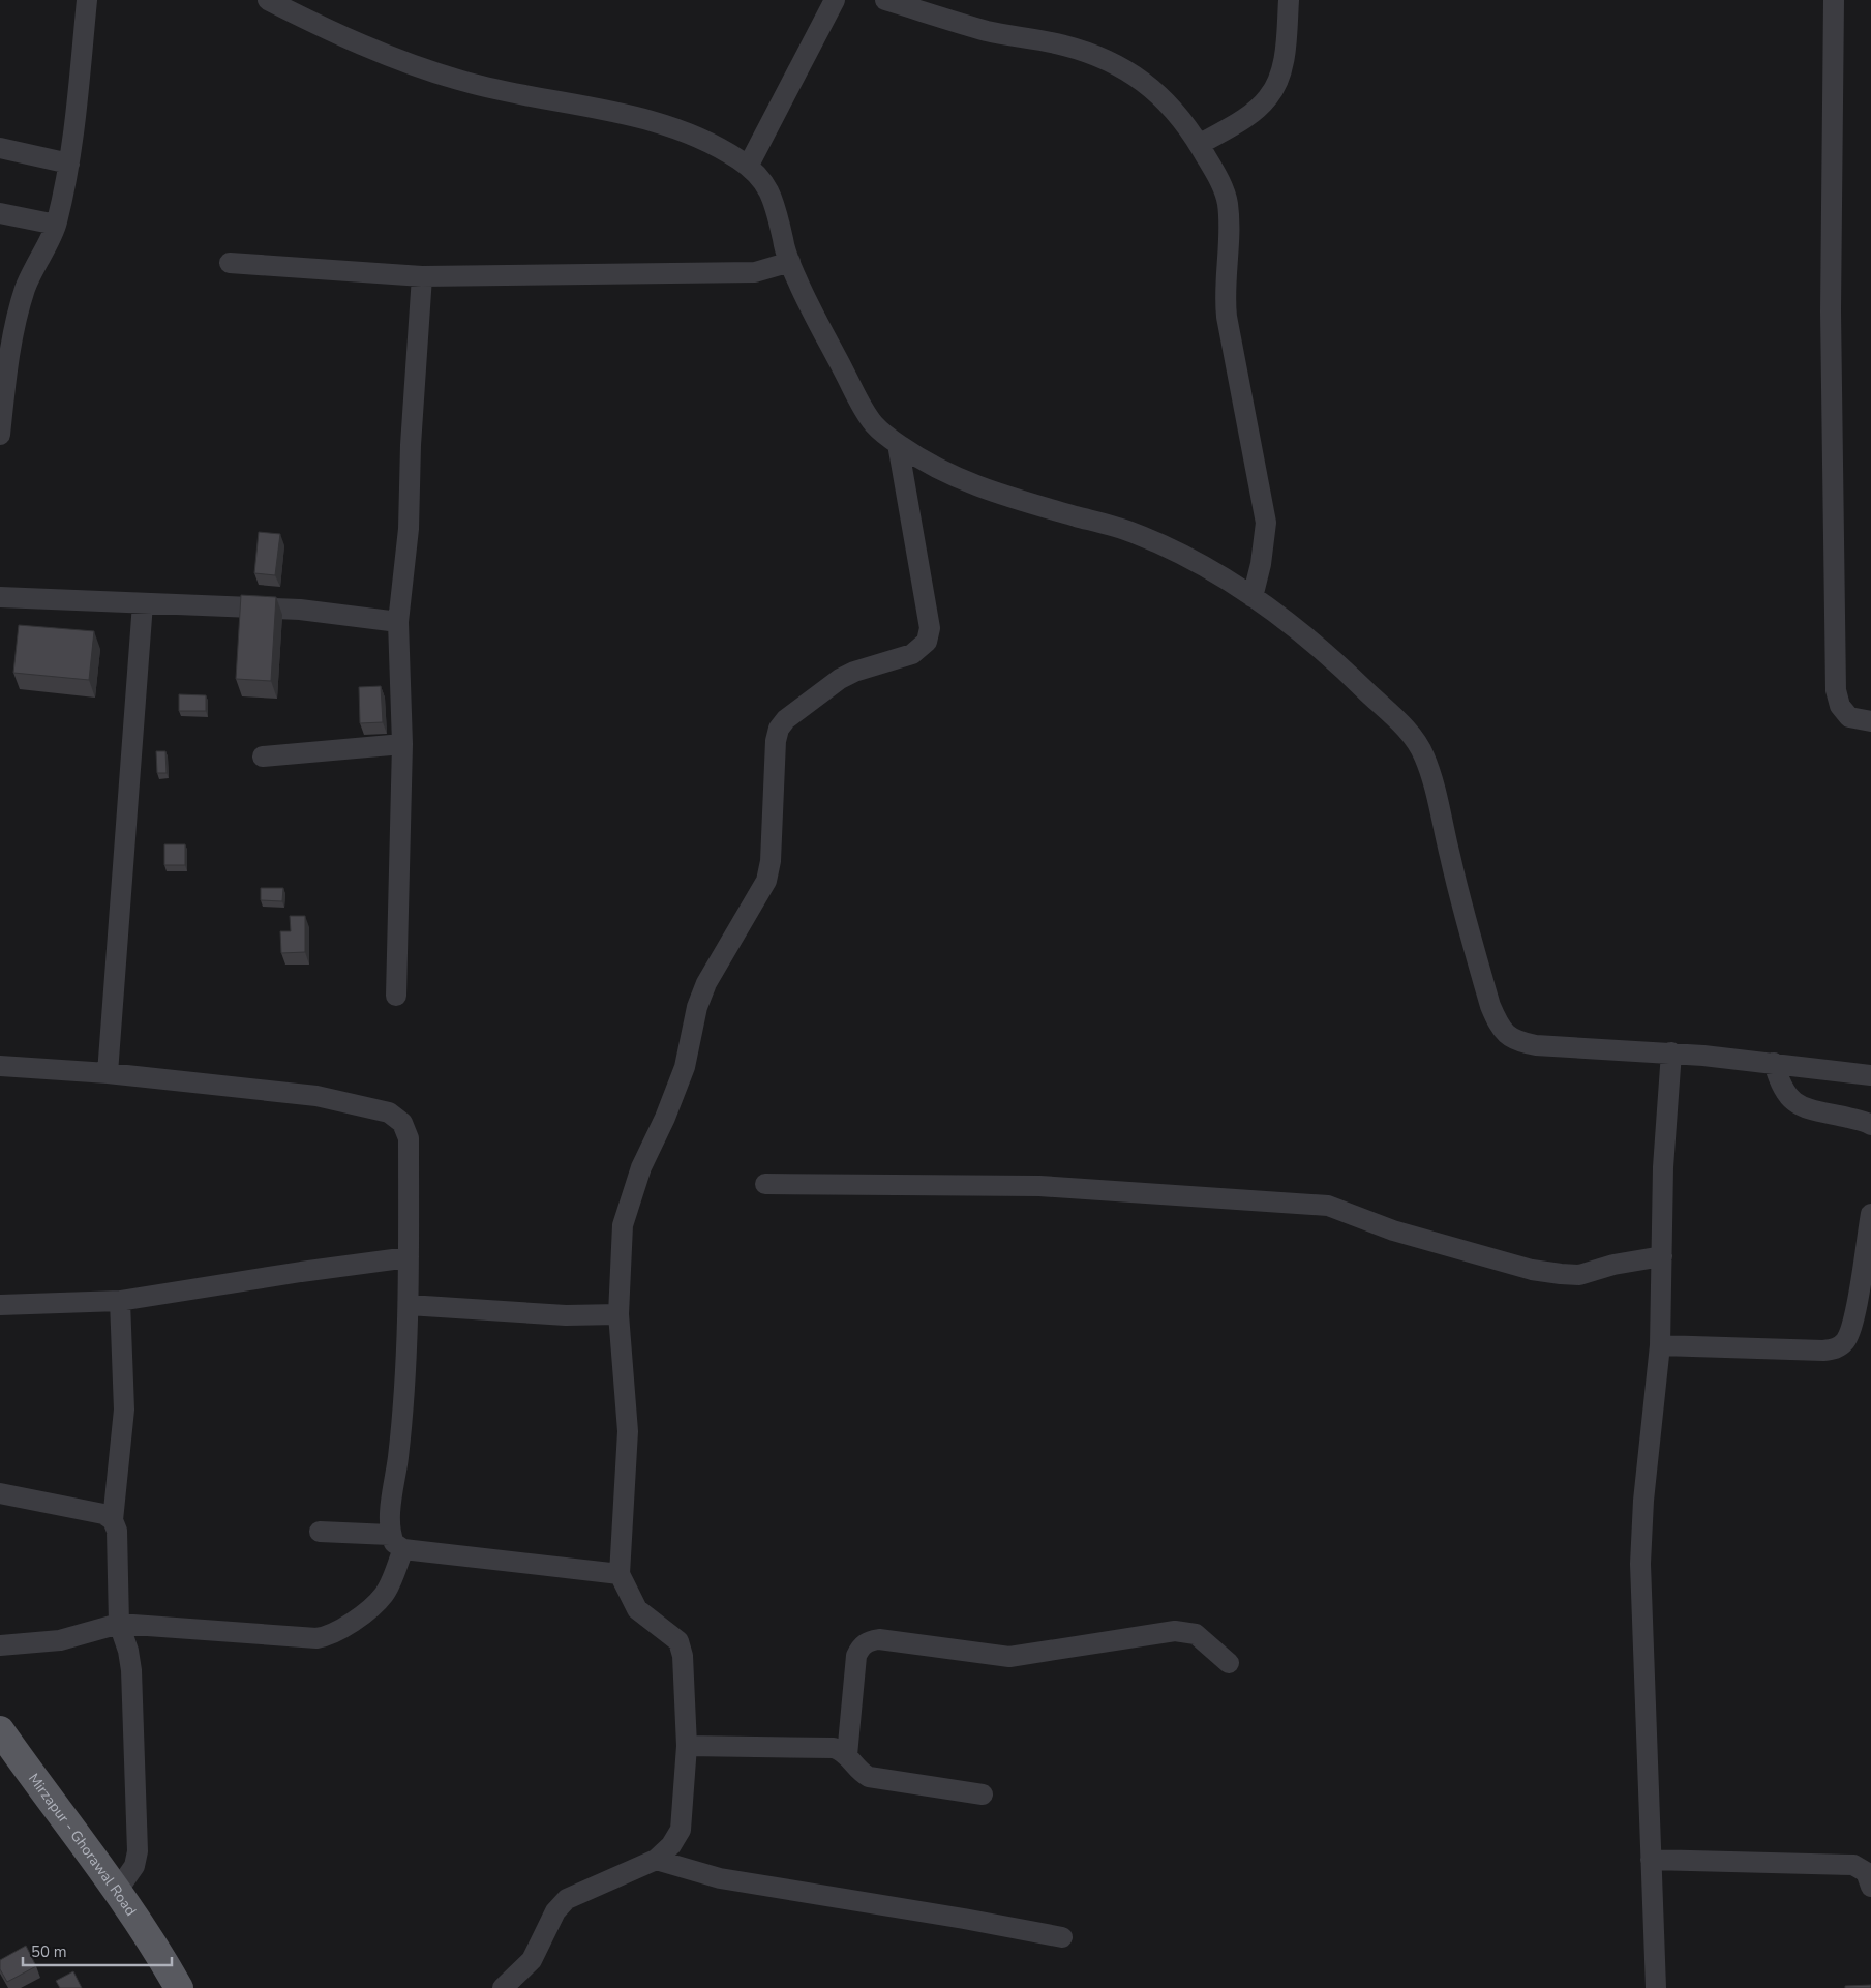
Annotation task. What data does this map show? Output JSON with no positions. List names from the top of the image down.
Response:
{
  "streets": {
    "main road": ["Mirzapur - Ghorawal Road"]
  },
  "scale_bar": "50 m"
}
